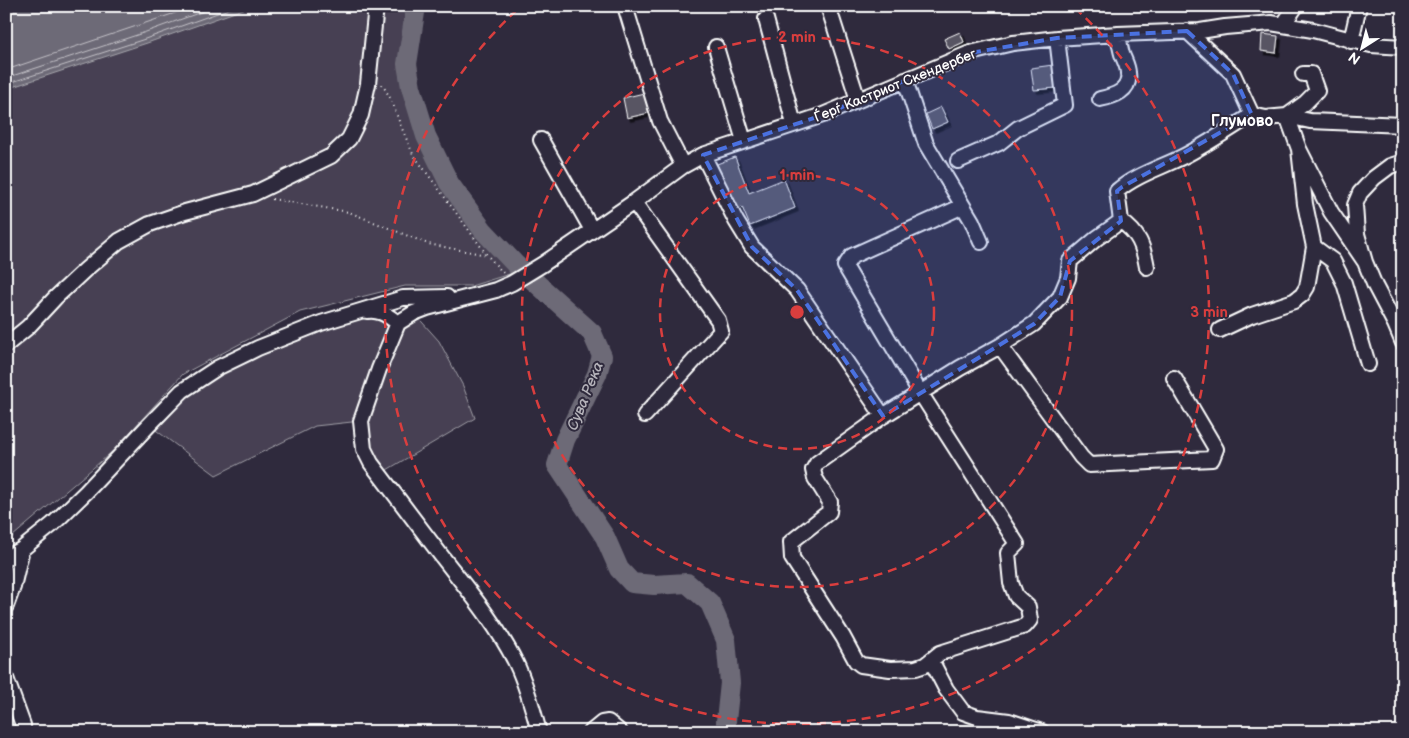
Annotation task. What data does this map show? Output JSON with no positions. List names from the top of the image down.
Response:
{
  "streets": {
    "street": ["Ѓерѓ Кастриот Скендербег"]
  },
  "districts": ["Глумово"],
  "water": ["Сува Река"],
  "north": "bottom left",
  "rings": ["2 min", "1 min", "3 min"]
}
